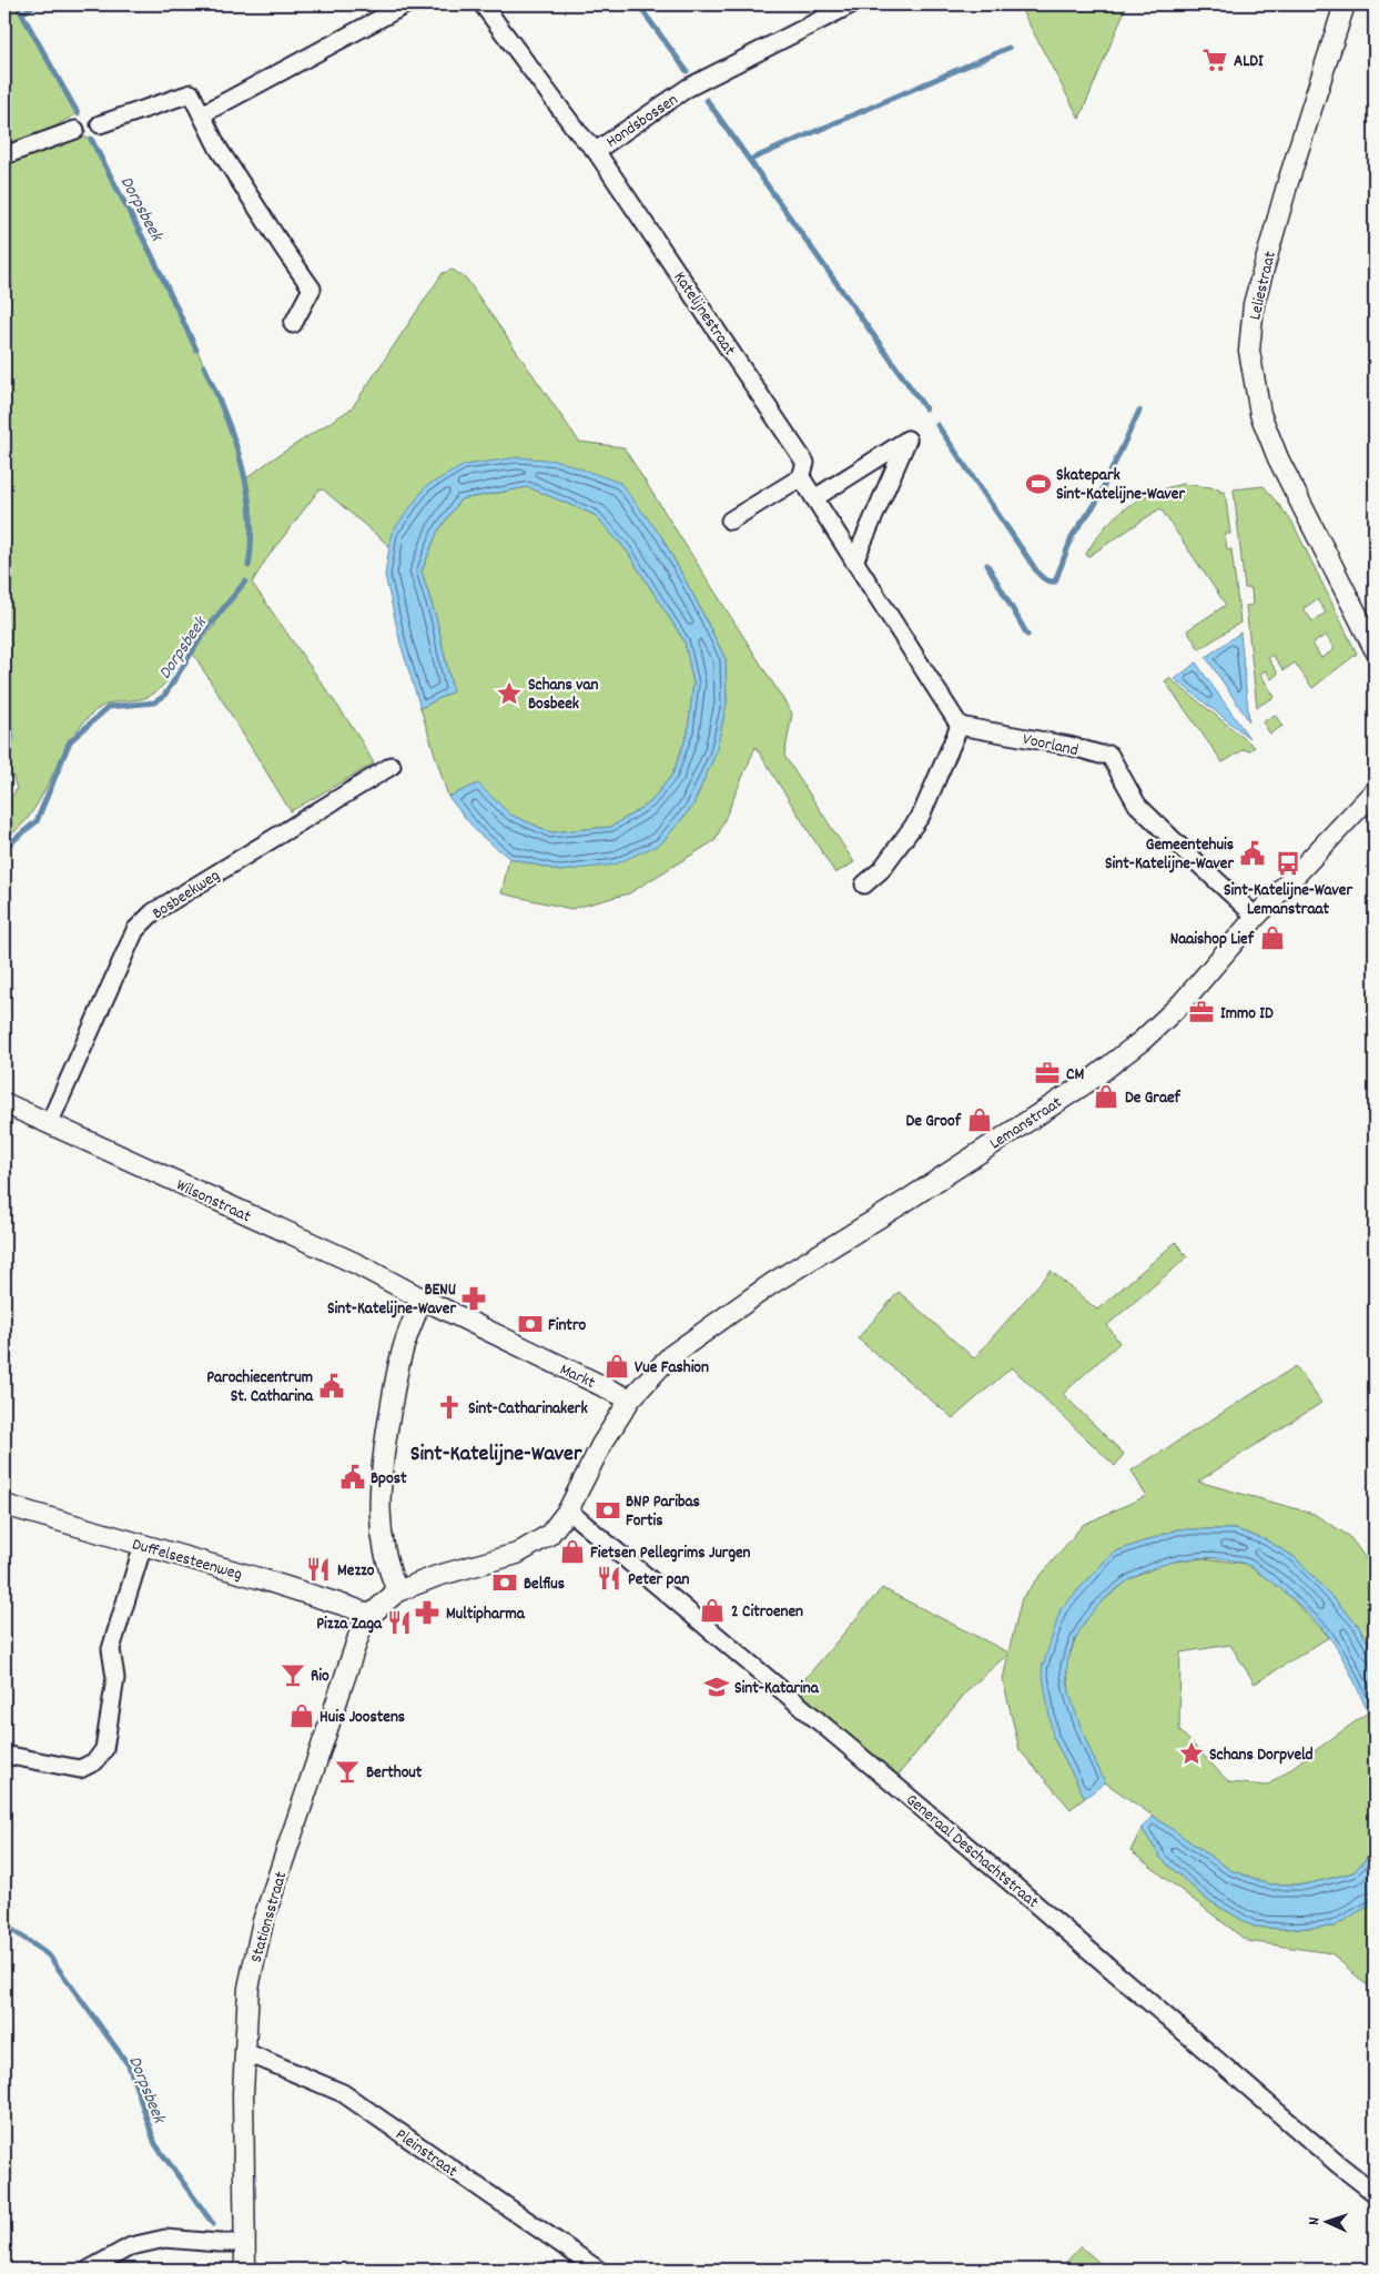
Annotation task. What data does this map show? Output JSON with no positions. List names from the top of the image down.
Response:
{
  "streets": {
    "street": [
      "Hondsbossen",
      "Leliestraat",
      "Katelijnestraat",
      "Voorland",
      "Bosbeekweg",
      "Lemanstraat",
      "Wilsonstraat",
      "Markt",
      "Duffelsesteenweg",
      "Generaal Deschachtstraat",
      "Stationsstraat",
      "Pleinstraat"
    ]
  },
  "crossings": [
    ["Hondsbossen", "Katelijnestraat"],
    ["Katelijnestraat", "Voorland"],
    ["Voorland", "Lemanstraat"],
    ["Bosbeekweg", "Wilsonstraat"],
    ["Lemanstraat", "Markt"],
    ["Wilsonstraat", "Markt"],
    ["Duffelsesteenweg", "Stationsstraat"],
    ["Stationsstraat", "Pleinstraat"]
  ],
  "districts": ["Sint-Katelijne-Waver"],
  "water": ["Dorpsbeek"],
  "places": {
    "supermarket": ["ALDI"],
    "sports": ["Skatepark Sint-Katelijne-Waver"],
    "place": ["Schans van Bosbeek", "Schans Dorpveld"],
    "public building": ["Gemeentehuis Sint-Katelijne-Waver", "Parochiecentrum St. Catharina", "Bpost"],
    "bus stop": ["Sint-Katelijne-Waver Lemanstraat"],
    "shop": [
      "Naaishop Lief",
      "De Graef",
      "De Groof",
      "Vue Fashion",
      "Fietsen Pellegrims Jurgen",
      "2 Citroenen",
      "Huis Joostens"
    ],
    "office": ["Immo ID", "CM"],
    "pharmacy": ["BENU Sint-Katelijne-Waver", "Multipharma"],
    "bank": ["Fintro", "BNP Paribas Fortis", "Belfius"],
    "church": ["Sint-Catharinakerk"],
    "restaurant": ["Mezzo", "Peter pan", "Pizza Zaga"],
    "bar": ["Rio", "Berthout"],
    "school or university": ["Sint-Katarina"]
  },
  "north": "left"
}
